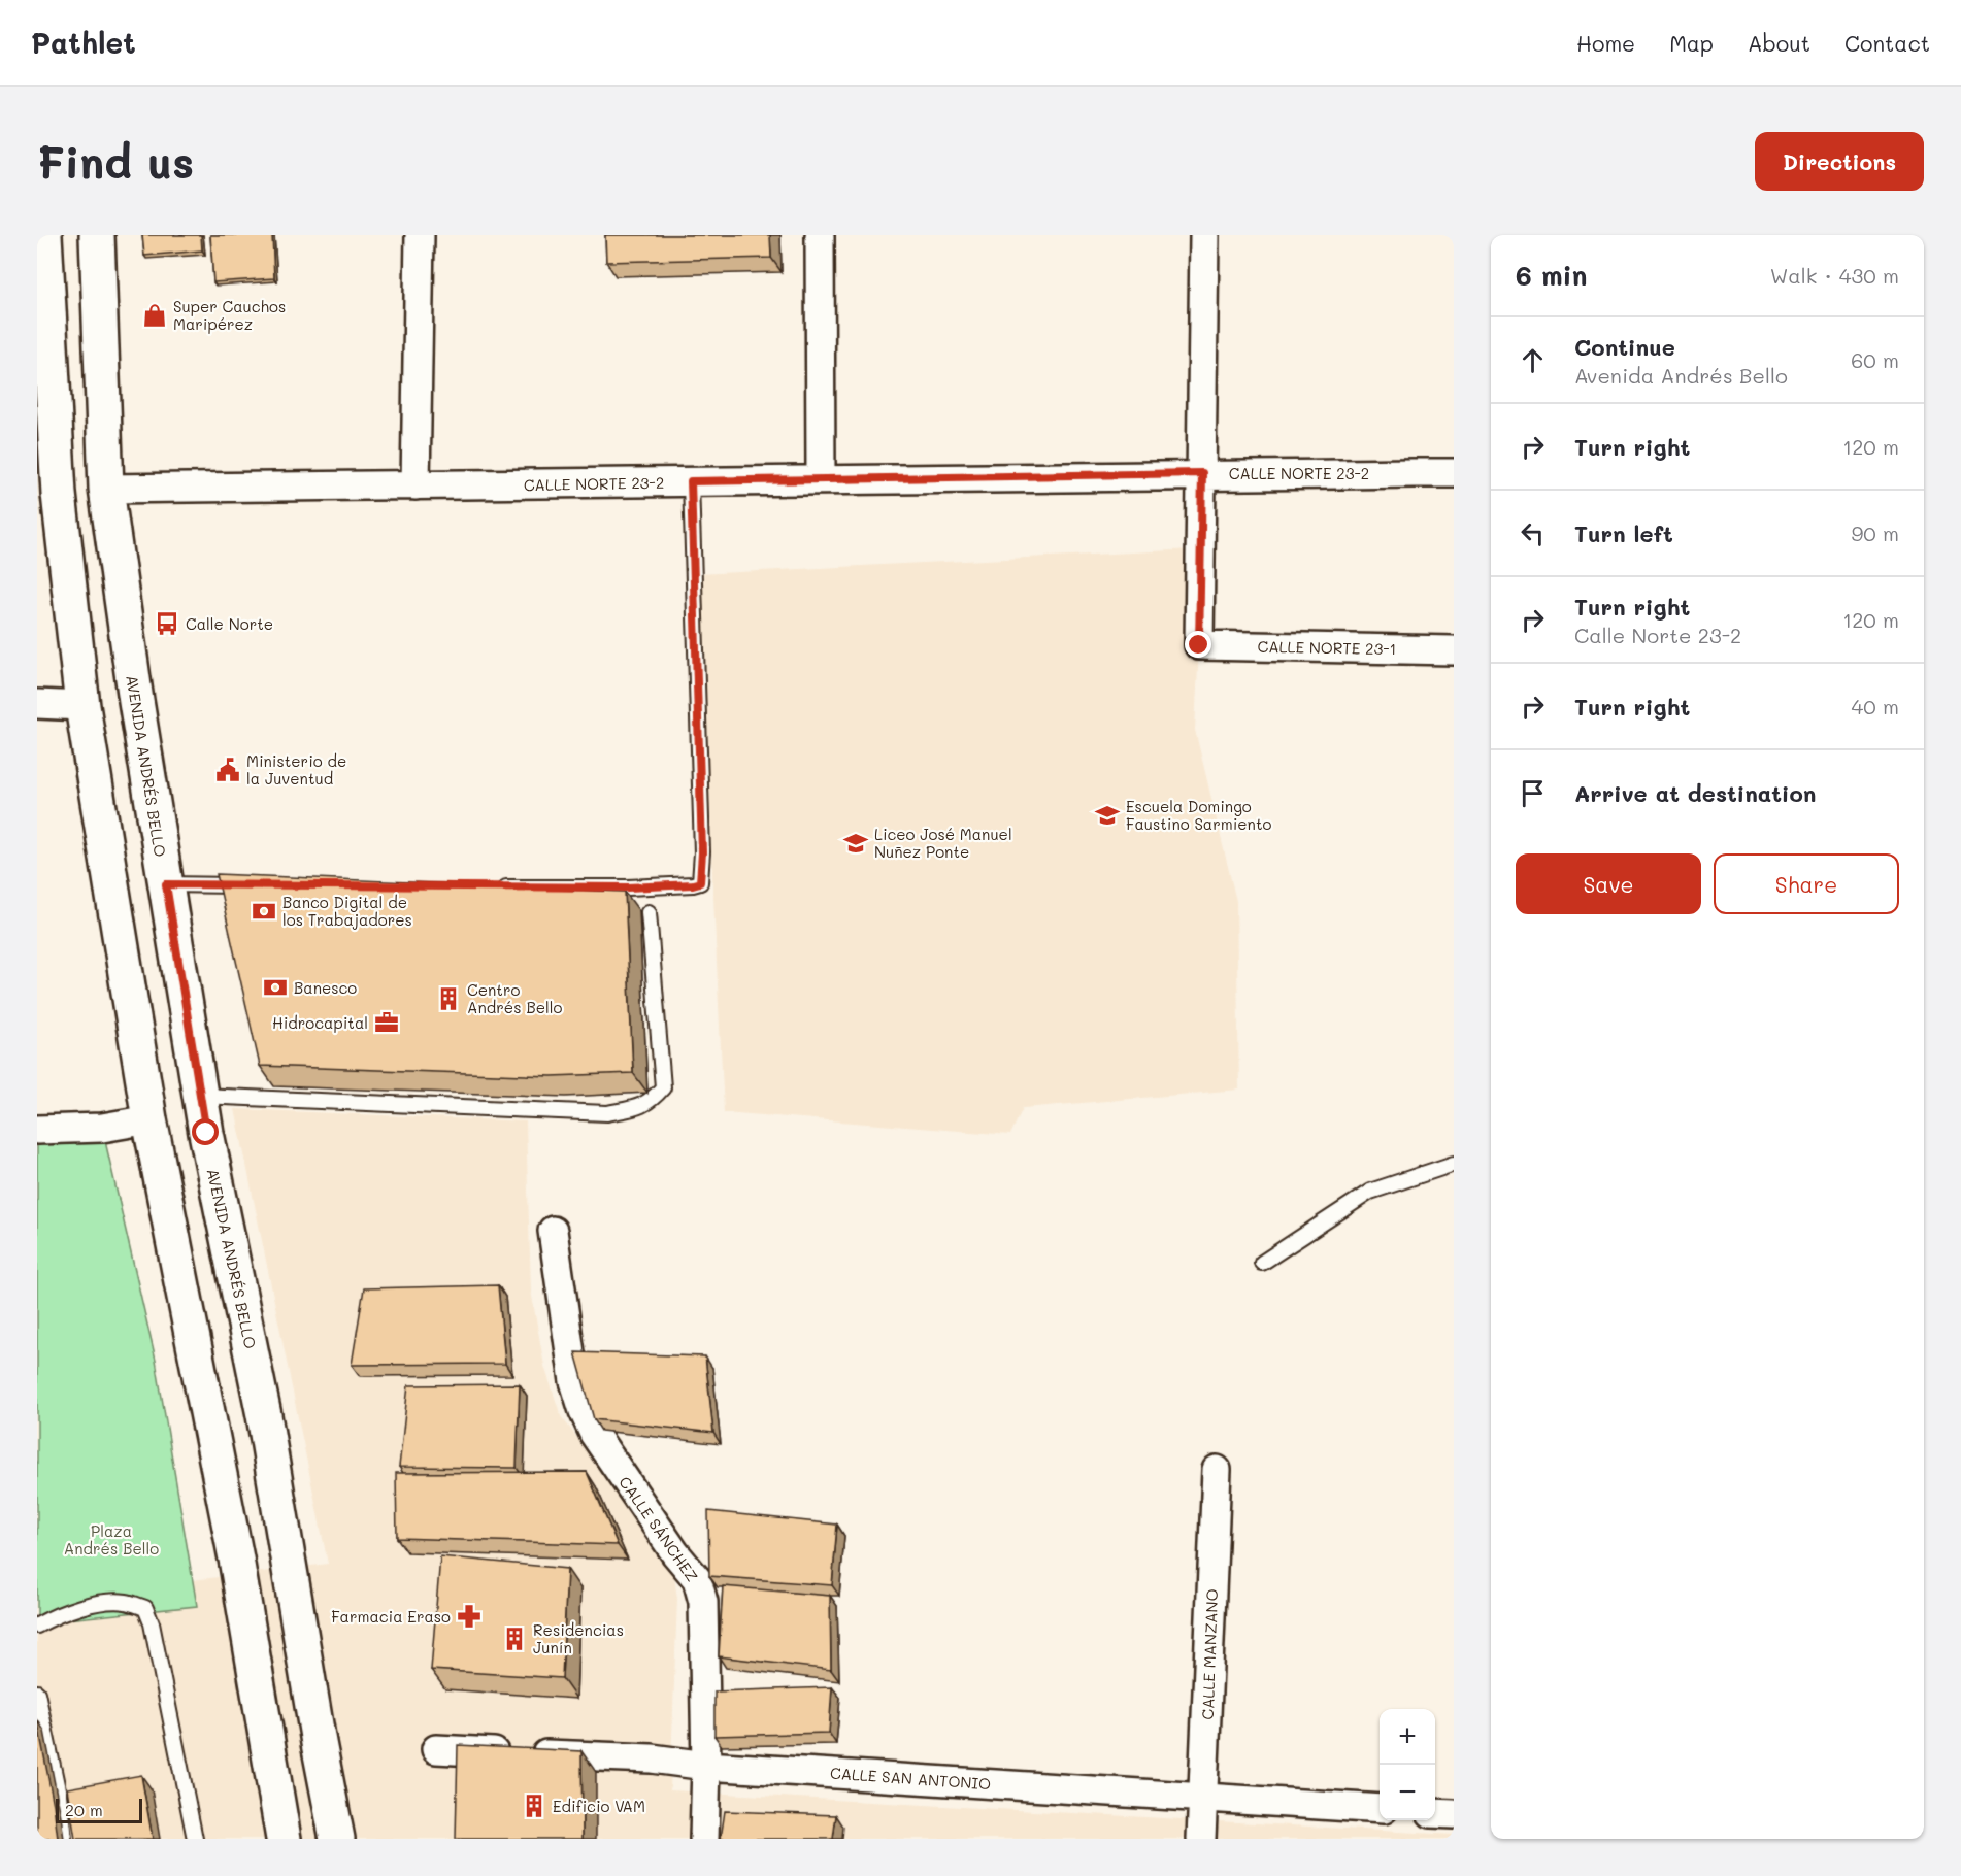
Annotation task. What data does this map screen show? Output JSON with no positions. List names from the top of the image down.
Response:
{
  "streets": {
    "street": [
      "CALLE NORTE 23-2",
      "CALLE NORTE 23-1",
      "AVENIDA ANDRÉS BELLO",
      "CALLE SÁNCHEZ",
      "CALLE MANZANO",
      "CALLE SAN ANTONIO"
    ]
  },
  "crossings": [
    ["CALLE NORTE 23-2", "CALLE NORTE 23-1"],
    ["CALLE NORTE 23-2", "AVENIDA ANDRÉS BELLO"],
    ["CALLE SÁNCHEZ", "CALLE SAN ANTONIO"],
    ["CALLE MANZANO", "CALLE SAN ANTONIO"]
  ],
  "parks": ["Plaza Andrés Bello"],
  "places": {
    "shop": ["Super Cauchos Maripérez"],
    "bus stop": ["Calle Norte"],
    "public building": ["Ministerio de la Juventud"],
    "school or university": ["Escuela Domingo Faustino Sarmiento", "Liceo José Manuel Nuñez Ponte"],
    "bank": ["Banco Digital de los Trabajadores", "Banesco"],
    "building": ["Centro Andrés Bello", "Residencias Junín", "Edificio VAM"],
    "office": ["Hidrocapital"],
    "pharmacy": ["Farmacia Eraso"]
  },
  "scale_bar": "20 m",
  "page": {
    "header": "Pathlet",
    "nav": [
      "Home",
      "Map",
      "About",
      "Contact"
    ],
    "buttons": [
      "Directions",
      ["Save", "Share"]
    ],
    "title": "Find us",
    "heading": ["6 min", "Walk · 430 m"],
    "list": [
      ["Continue", "Avenida Andrés Bello", "60 m"],
      ["Turn right", "120 m"],
      ["Turn left", "90 m"],
      ["Turn right", "Calle Norte 23-2", "120 m"],
      ["Turn right", "40 m"],
      "Arrive at destination"
    ],
    "map_buttons": ["+", "−"],
    "scale": "20 m"
  }
}
